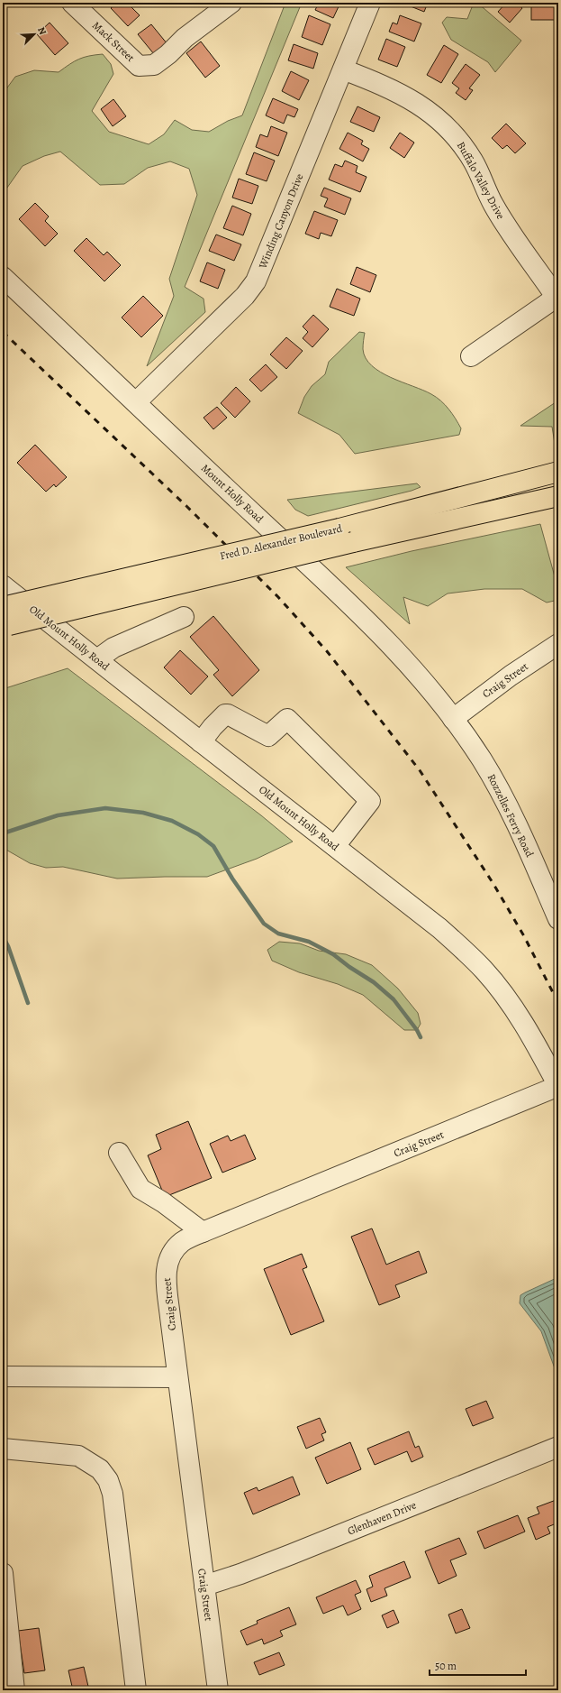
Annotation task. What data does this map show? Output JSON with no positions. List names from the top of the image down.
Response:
{
  "streets": {
    "main road": ["Fred D. Alexander Boulevard"],
    "street": [
      "Mack Street",
      "Buffalo Valley Drive",
      "Winding Canyon Drive",
      "Mount Holly Road",
      "Old Mount Holly Road",
      "Craig Street",
      "Rozzelles Ferry Road",
      "Glenhaven Drive"
    ]
  },
  "crossings": [
    ["Buffalo Valley Drive", "Winding Canyon Drive"],
    ["Winding Canyon Drive", "Mount Holly Road"],
    ["Mount Holly Road", "Craig Street"],
    ["Mount Holly Road", "Rozzelles Ferry Road"],
    ["Old Mount Holly Road", "Craig Street"],
    ["Craig Street", "Rozzelles Ferry Road"],
    ["Craig Street", "Glenhaven Drive"]
  ],
  "scale_bar": "50 m",
  "north": "top right"
}
